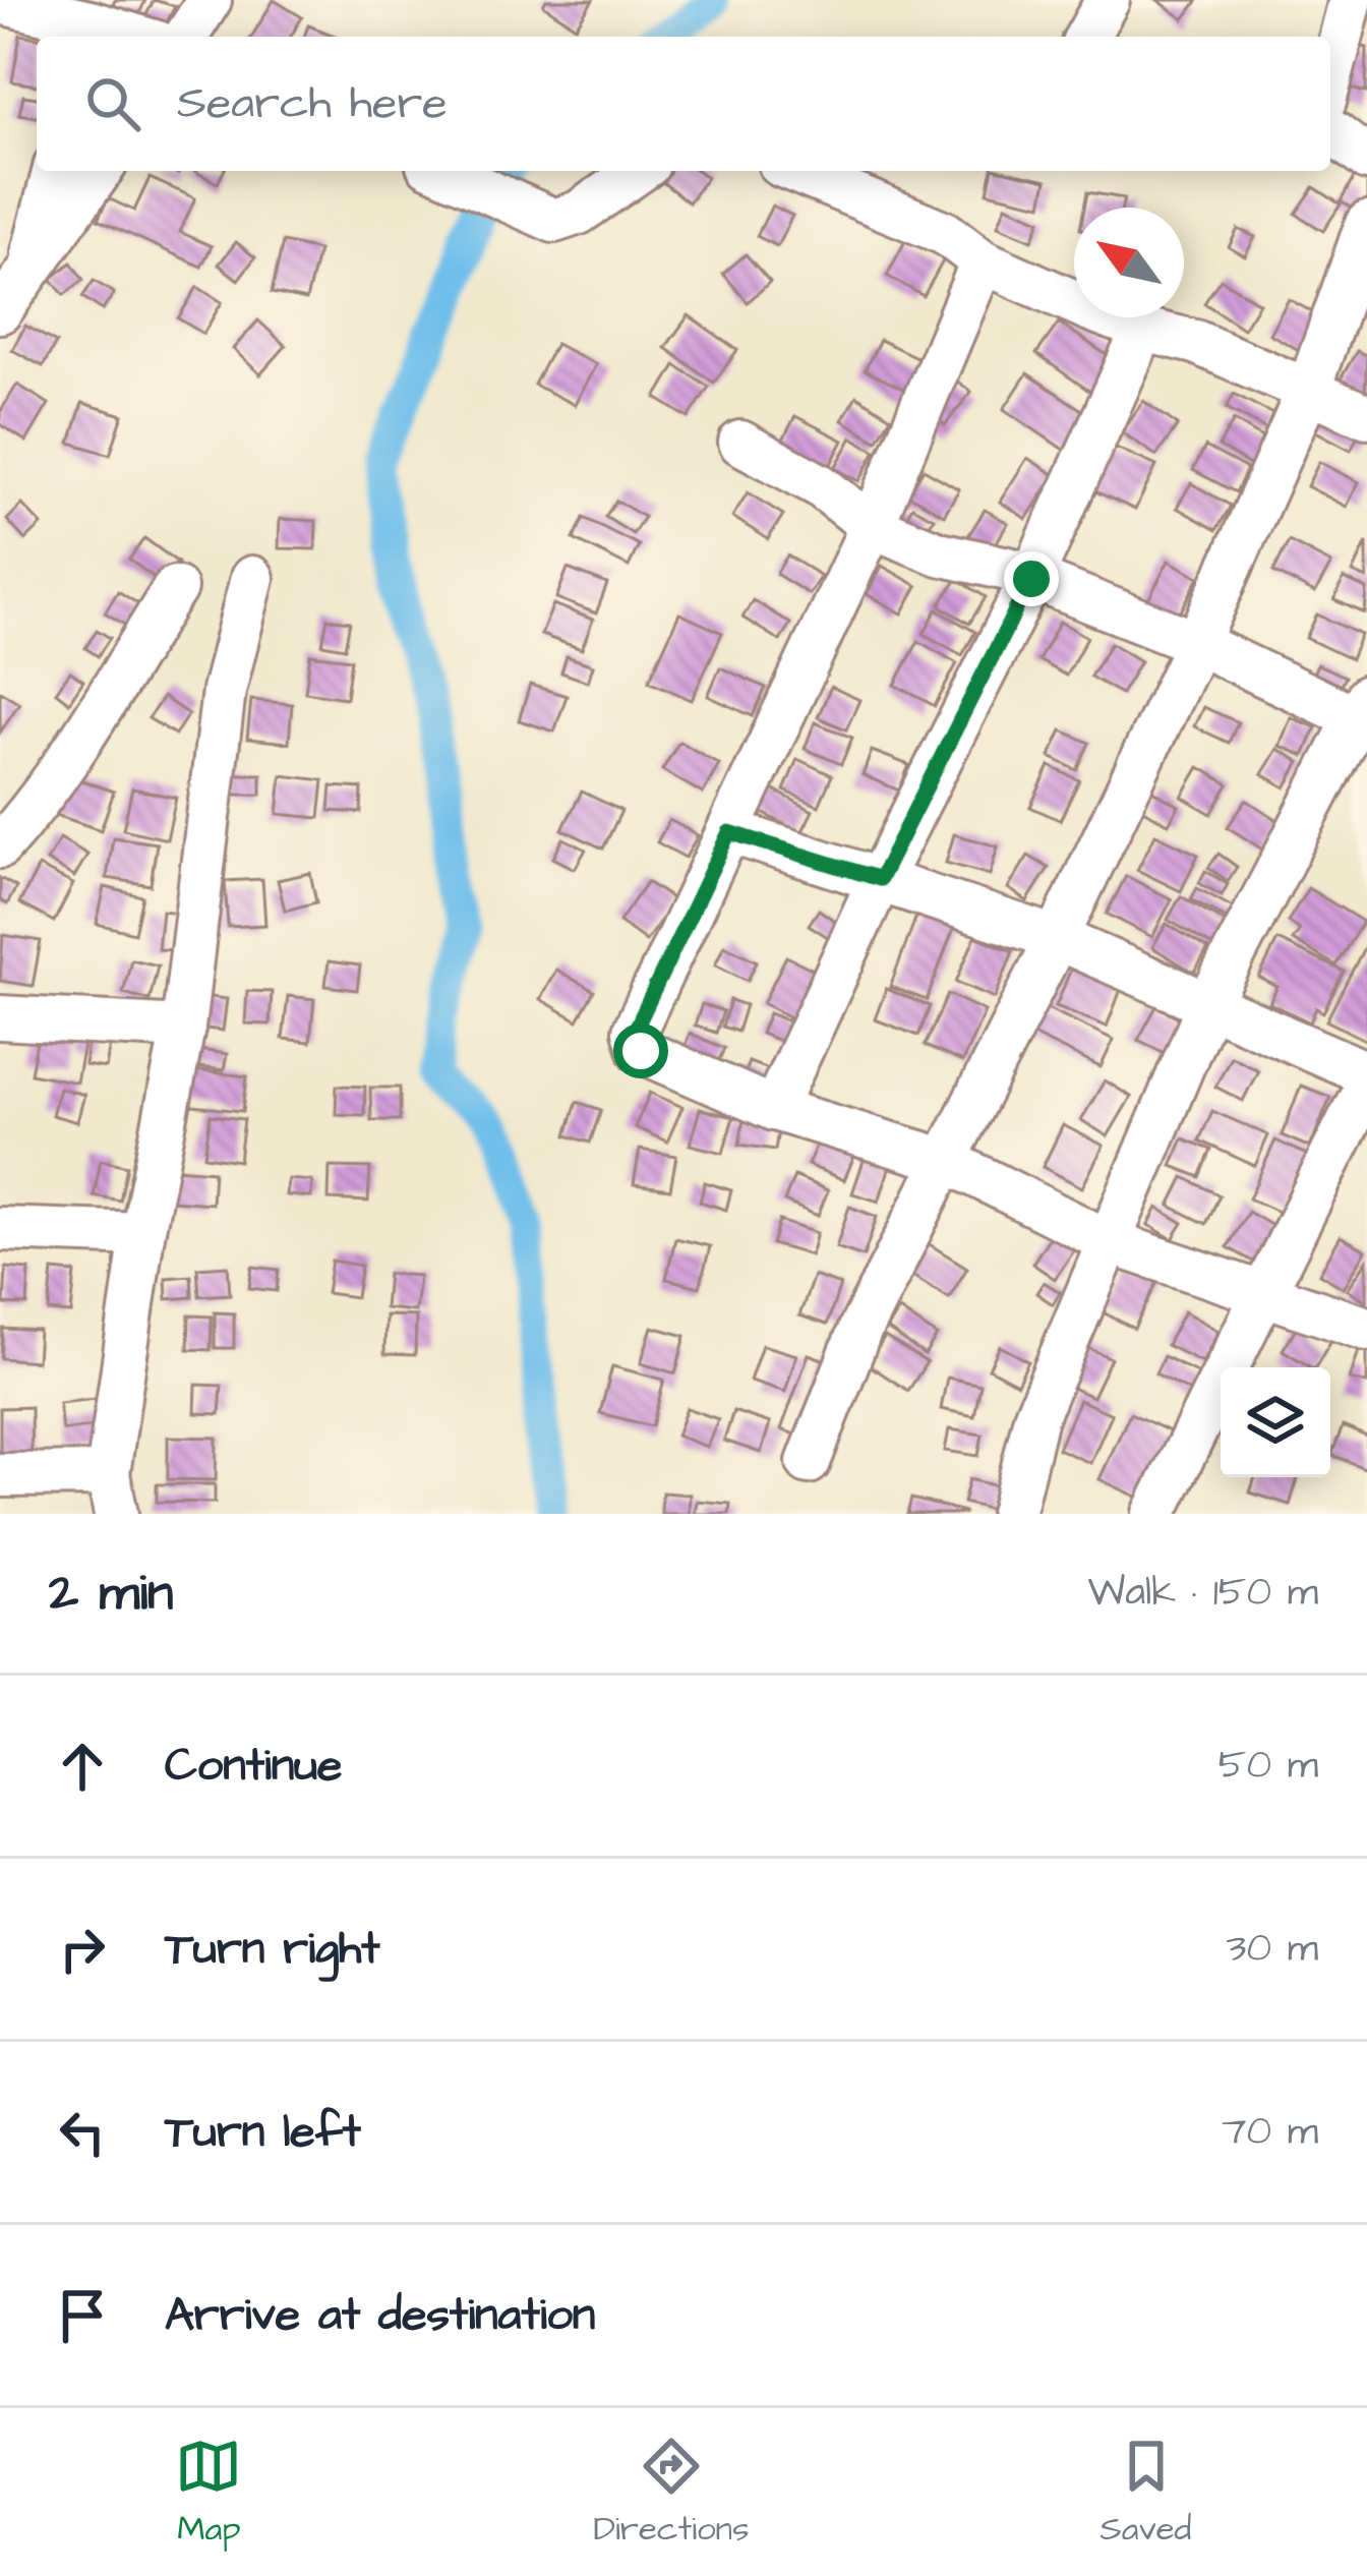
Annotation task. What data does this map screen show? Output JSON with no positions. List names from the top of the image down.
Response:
{
  "north": "top left",
  "page": {
    "search": "Search here",
    "heading": ["2 min", "Walk · 150 m"],
    "list": [
      ["Continue", "50 m"],
      ["Turn right", "30 m"],
      ["Turn left", "70 m"],
      "Arrive at destination"
    ],
    "nav": ["Map", "Directions", "Saved"]
  }
}
